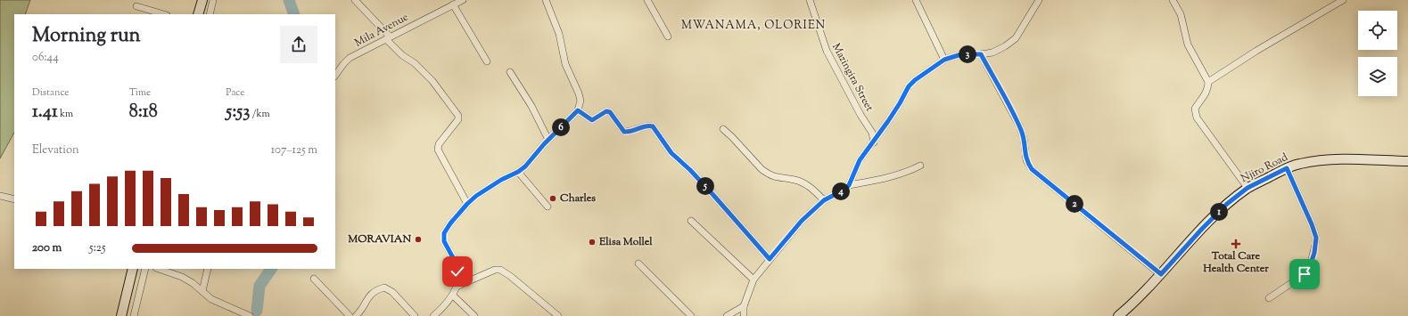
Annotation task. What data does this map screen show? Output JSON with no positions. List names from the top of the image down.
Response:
{
  "streets": {
    "street": ["Mila Avenue", "Mazingira Street", "Njiro Road"]
  },
  "districts": ["MWANAMA, OLORIEN"],
  "places": {
    "other": ["Charles", "MORAVIAN", "Elisa Mollel"],
    "health": ["Total Care Health Center"]
  },
  "page": {
    "heading": ["Morning run", "06:44"],
    "pins": [
      "3",
      "6",
      "5",
      "4",
      "2",
      "1"
    ],
    "stats": [
      ["Distance", "1.41 km"],
      ["Time", "8:18"],
      ["Pace", "5:53 /km"]
    ],
    "chart": ["Elevation", "107–125 m"],
    "list": [
      {
        "name": "200 m",
        "note": "5:25"
      }
    ]
  }
}
